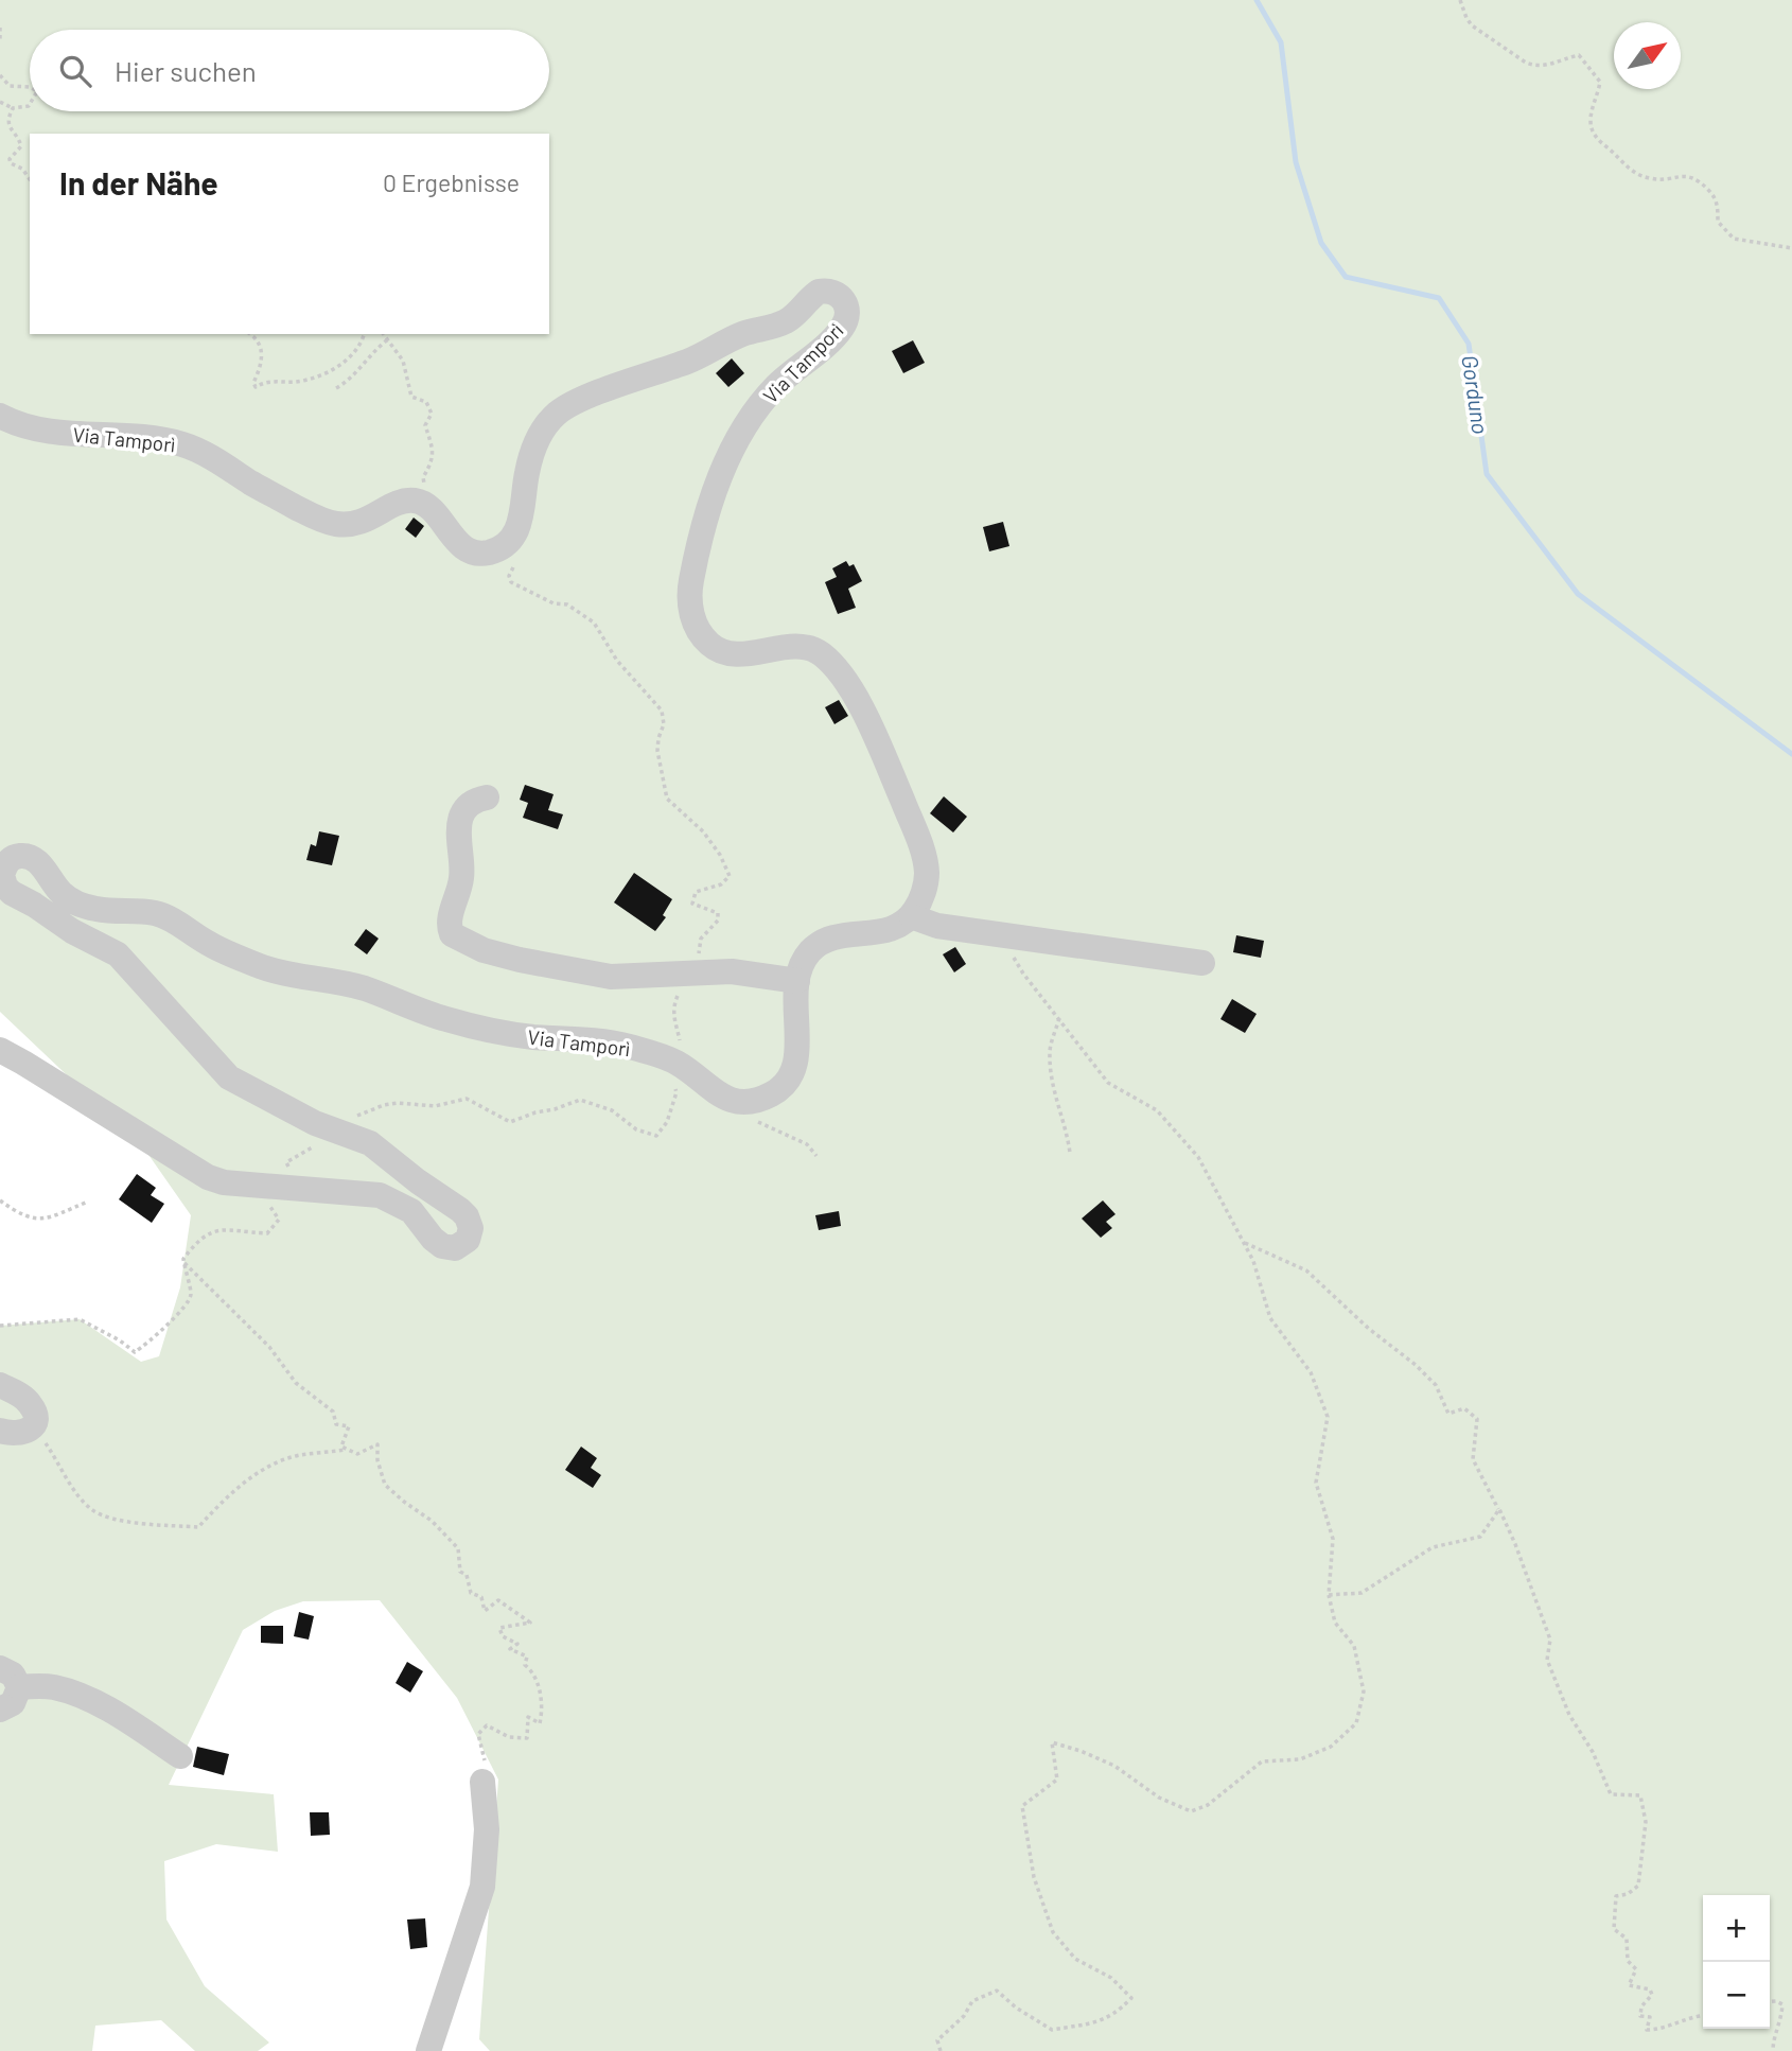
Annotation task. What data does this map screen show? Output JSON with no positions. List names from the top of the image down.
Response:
{
  "streets": {
    "street": ["Via Tamporì"]
  },
  "water": ["Gorduno"],
  "north": "top right",
  "page": {
    "search": "Hier suchen",
    "heading": ["In der Nähe", "0 Ergebnisse"],
    "map_buttons": ["+", "−"]
  }
}
